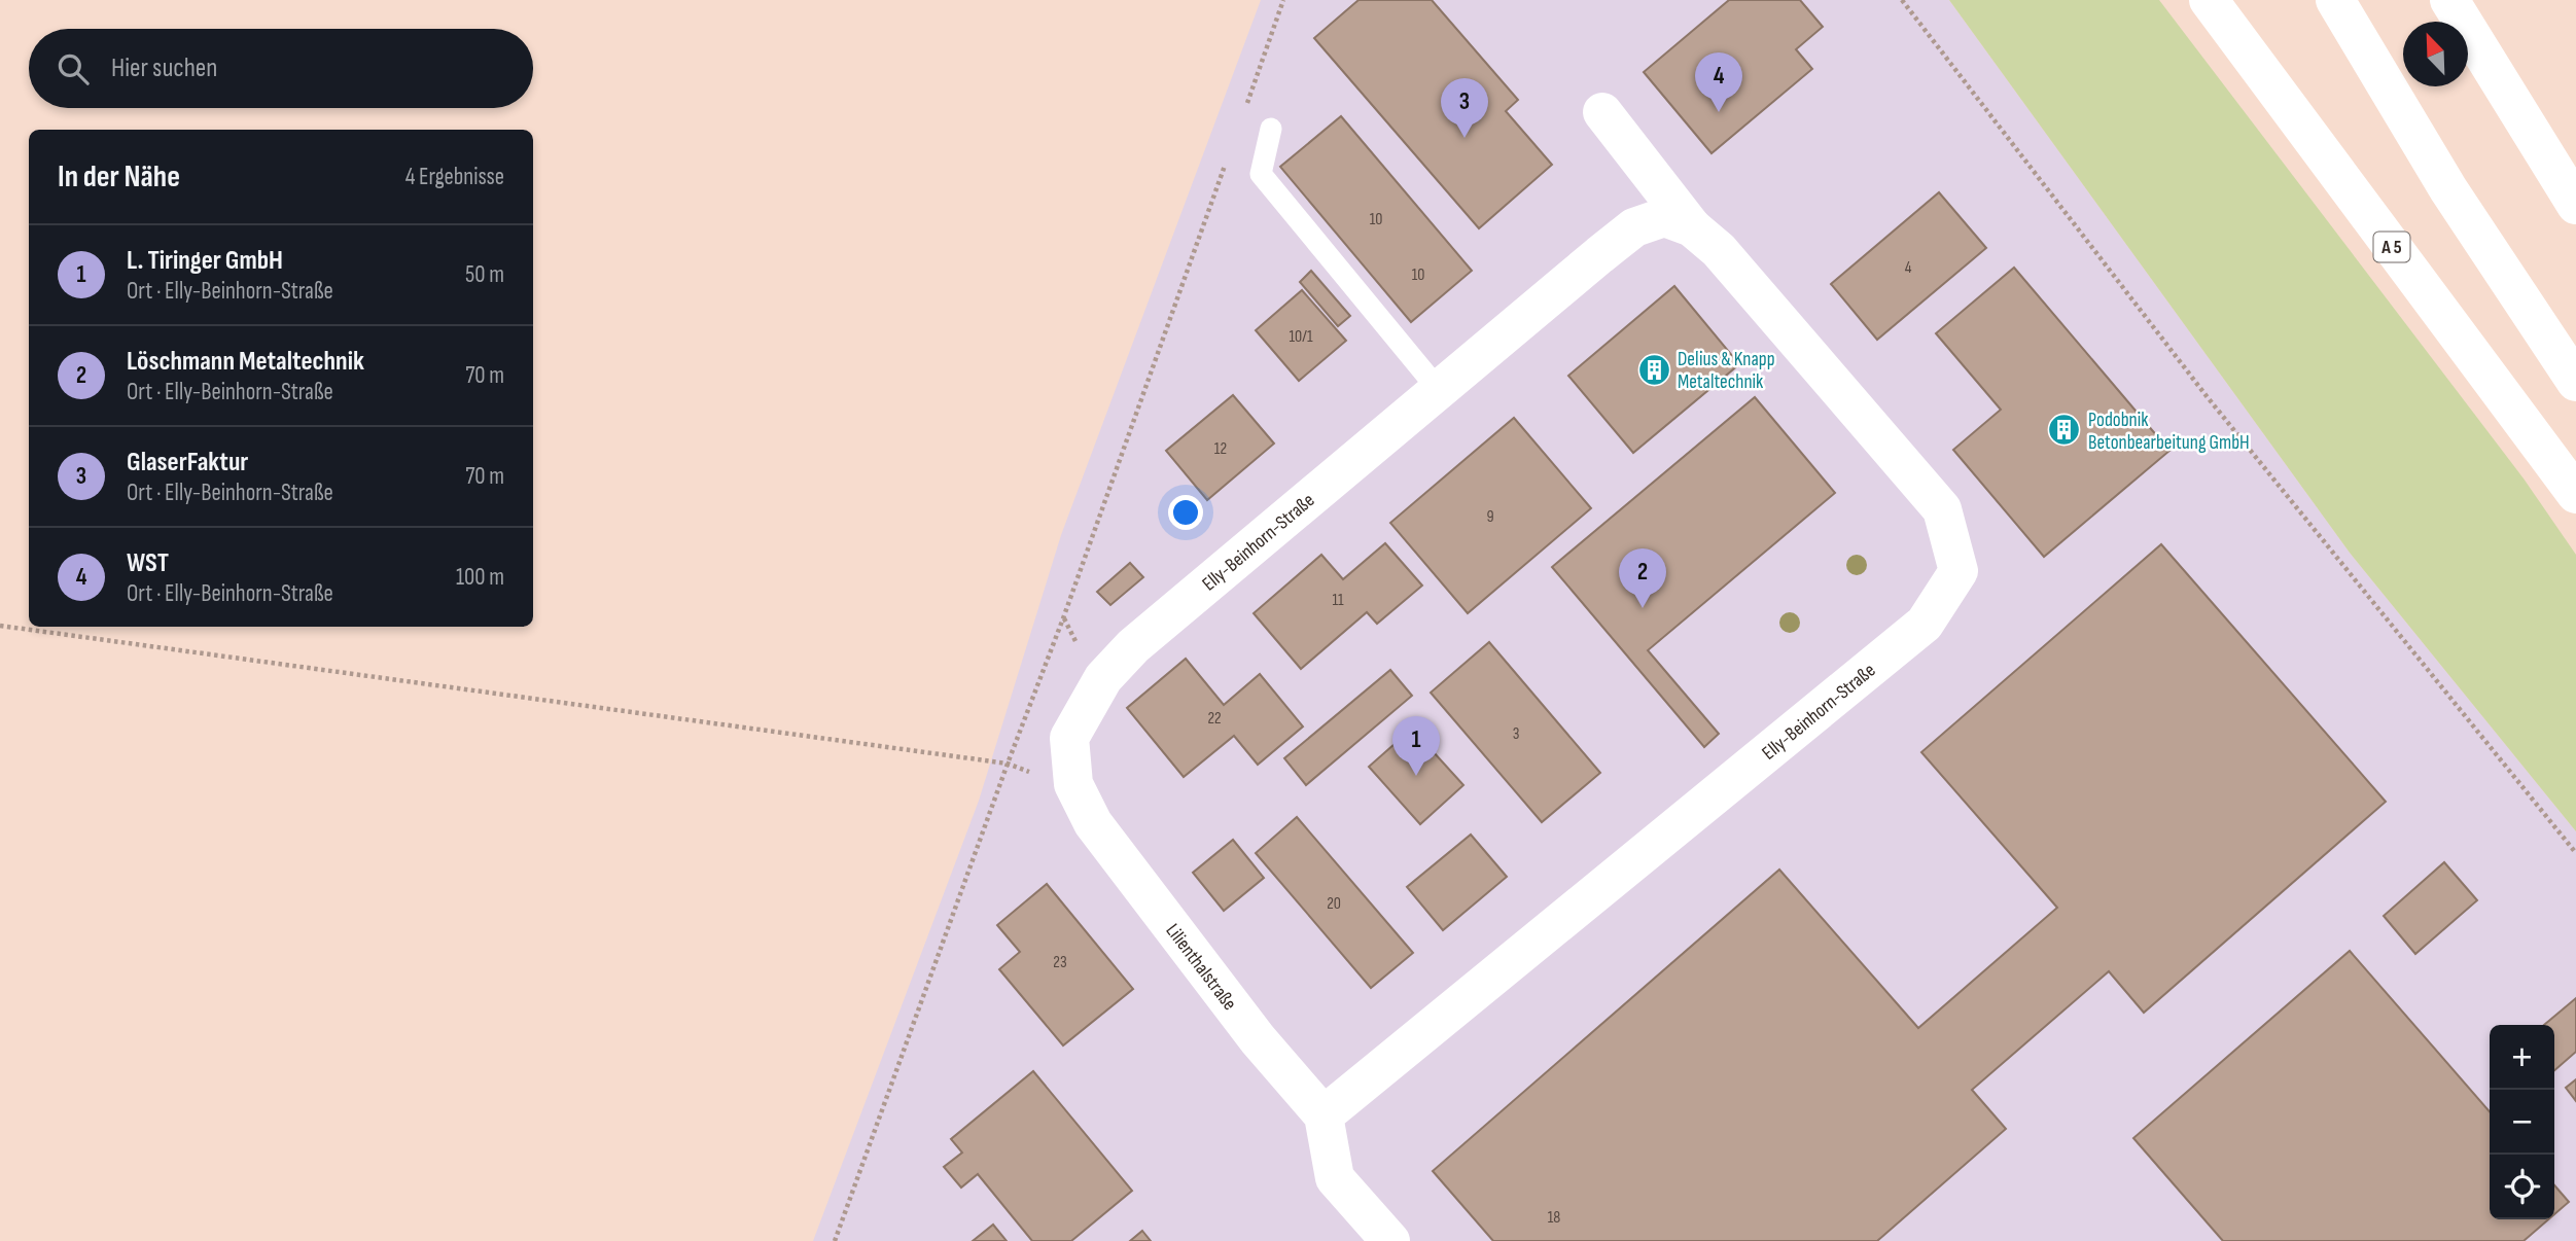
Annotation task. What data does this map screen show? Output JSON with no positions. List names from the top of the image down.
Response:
{
  "streets": {
    "main road": ["A 5", "Elly-Beinhorn-Straße", "Lilienthalstraße"]
  },
  "crossings": [
    ["Elly-Beinhorn-Straße", "Lilienthalstraße"]
  ],
  "places": {
    "building": ["Delius & Knapp Metaltechnik", "Podobnik Betonbearbeitung GmbH"]
  },
  "house_numbers": [
    "10",
    "4",
    "10",
    "10/1",
    "12",
    "9",
    "11",
    "22",
    "3",
    "20",
    "23",
    "18"
  ],
  "north": "top left",
  "page": {
    "search": "Hier suchen",
    "pins": [
      "4",
      "3",
      "2",
      "1"
    ],
    "heading": ["In der Nähe", "4 Ergebnisse"],
    "list": [
      {
        "mark": "1",
        "name": "L. Tiringer GmbH",
        "note": "Ort · Elly-Beinhorn-Straße",
        "value": "50 m"
      },
      {
        "mark": "2",
        "name": "Löschmann Metaltechnik",
        "note": "Ort · Elly-Beinhorn-Straße",
        "value": "70 m"
      },
      {
        "mark": "3",
        "name": "GlaserFaktur",
        "note": "Ort · Elly-Beinhorn-Straße",
        "value": "70 m"
      },
      {
        "mark": "4",
        "name": "WST",
        "note": "Ort · Elly-Beinhorn-Straße",
        "value": "100 m"
      }
    ],
    "map_buttons": ["+", "−"]
  }
}
